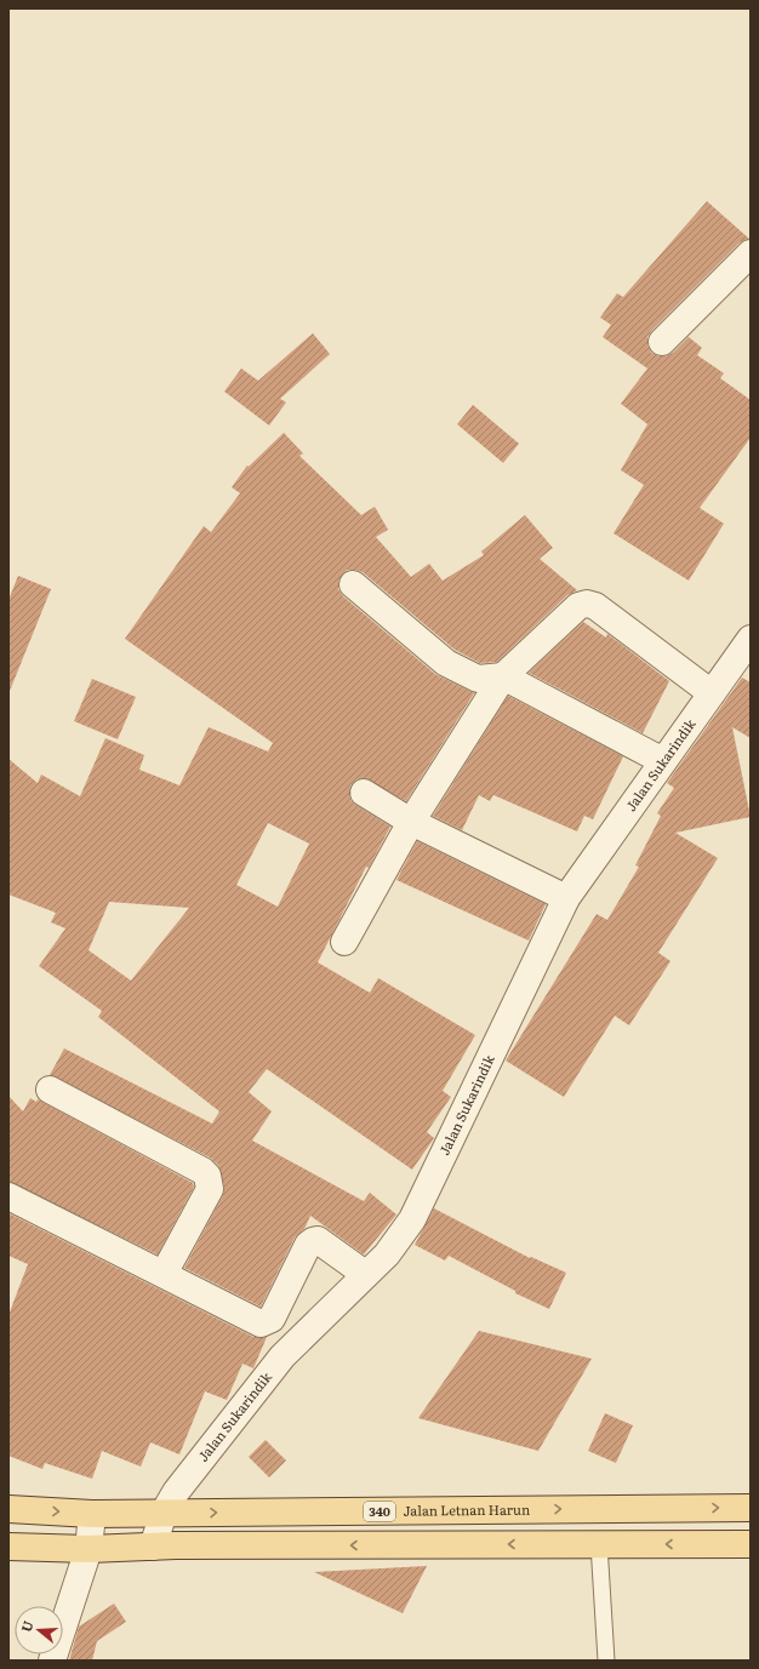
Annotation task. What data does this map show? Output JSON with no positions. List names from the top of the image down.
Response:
{
  "streets": {
    "main road": ["Jalan Letnan Harun", "340"],
    "street": ["Jalan Sukarindik"]
  },
  "crossings": [
    ["Jalan Sukarindik", "Jalan Letnan Harun"]
  ],
  "north": "left"
}
